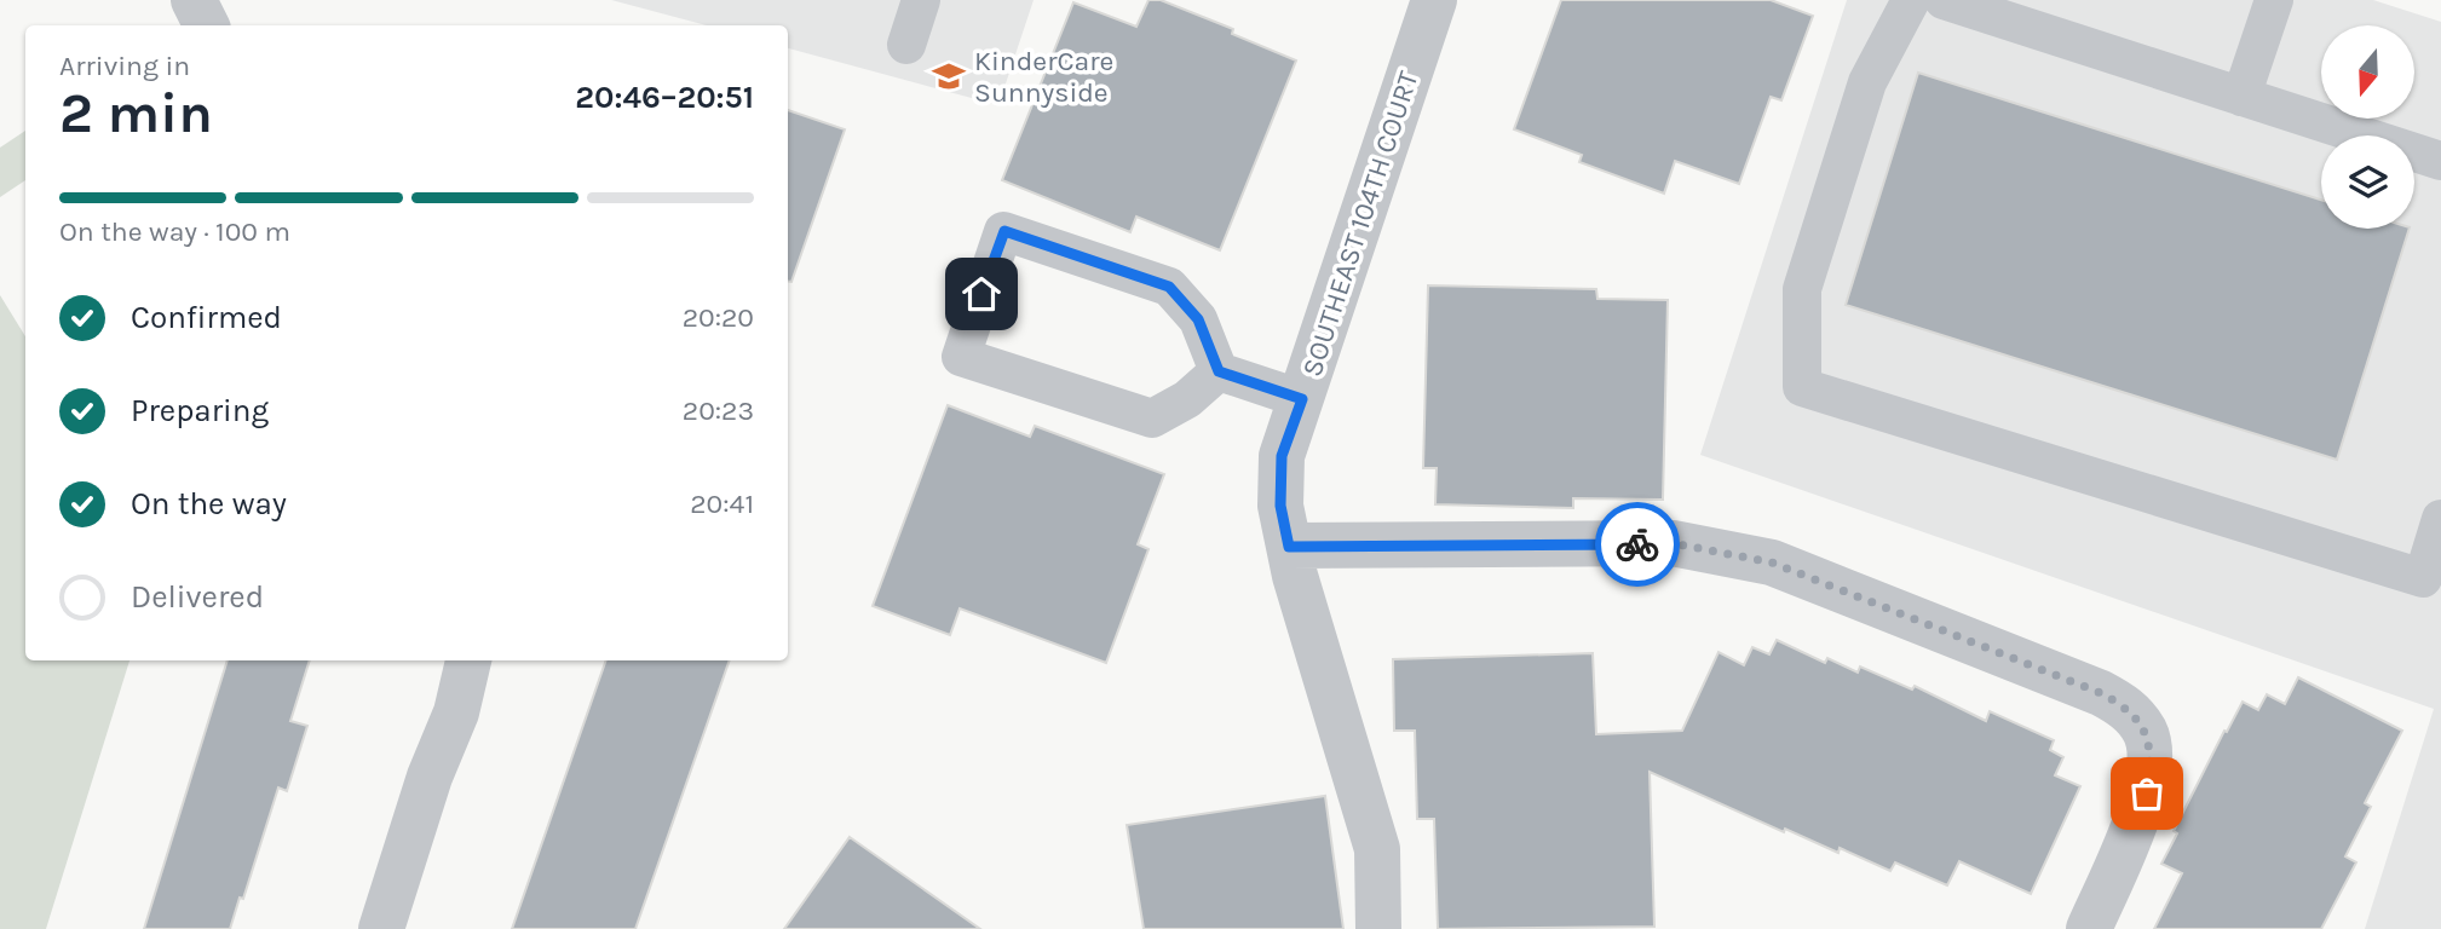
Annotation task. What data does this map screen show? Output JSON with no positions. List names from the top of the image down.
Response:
{
  "streets": {
    "street": ["SOUTHEAST 104TH COURT"]
  },
  "places": {
    "school or university": ["KinderCare Sunnyside"]
  },
  "north": "bottom",
  "page": {
    "heading": ["2 min", "Arriving in", "20:46–20:51"],
    "bar": "On the way · 100 m",
    "list": [
      ["Confirmed", "20:20"],
      ["Preparing", "20:23"],
      ["On the way", "20:41"],
      "Delivered"
    ]
  }
}
